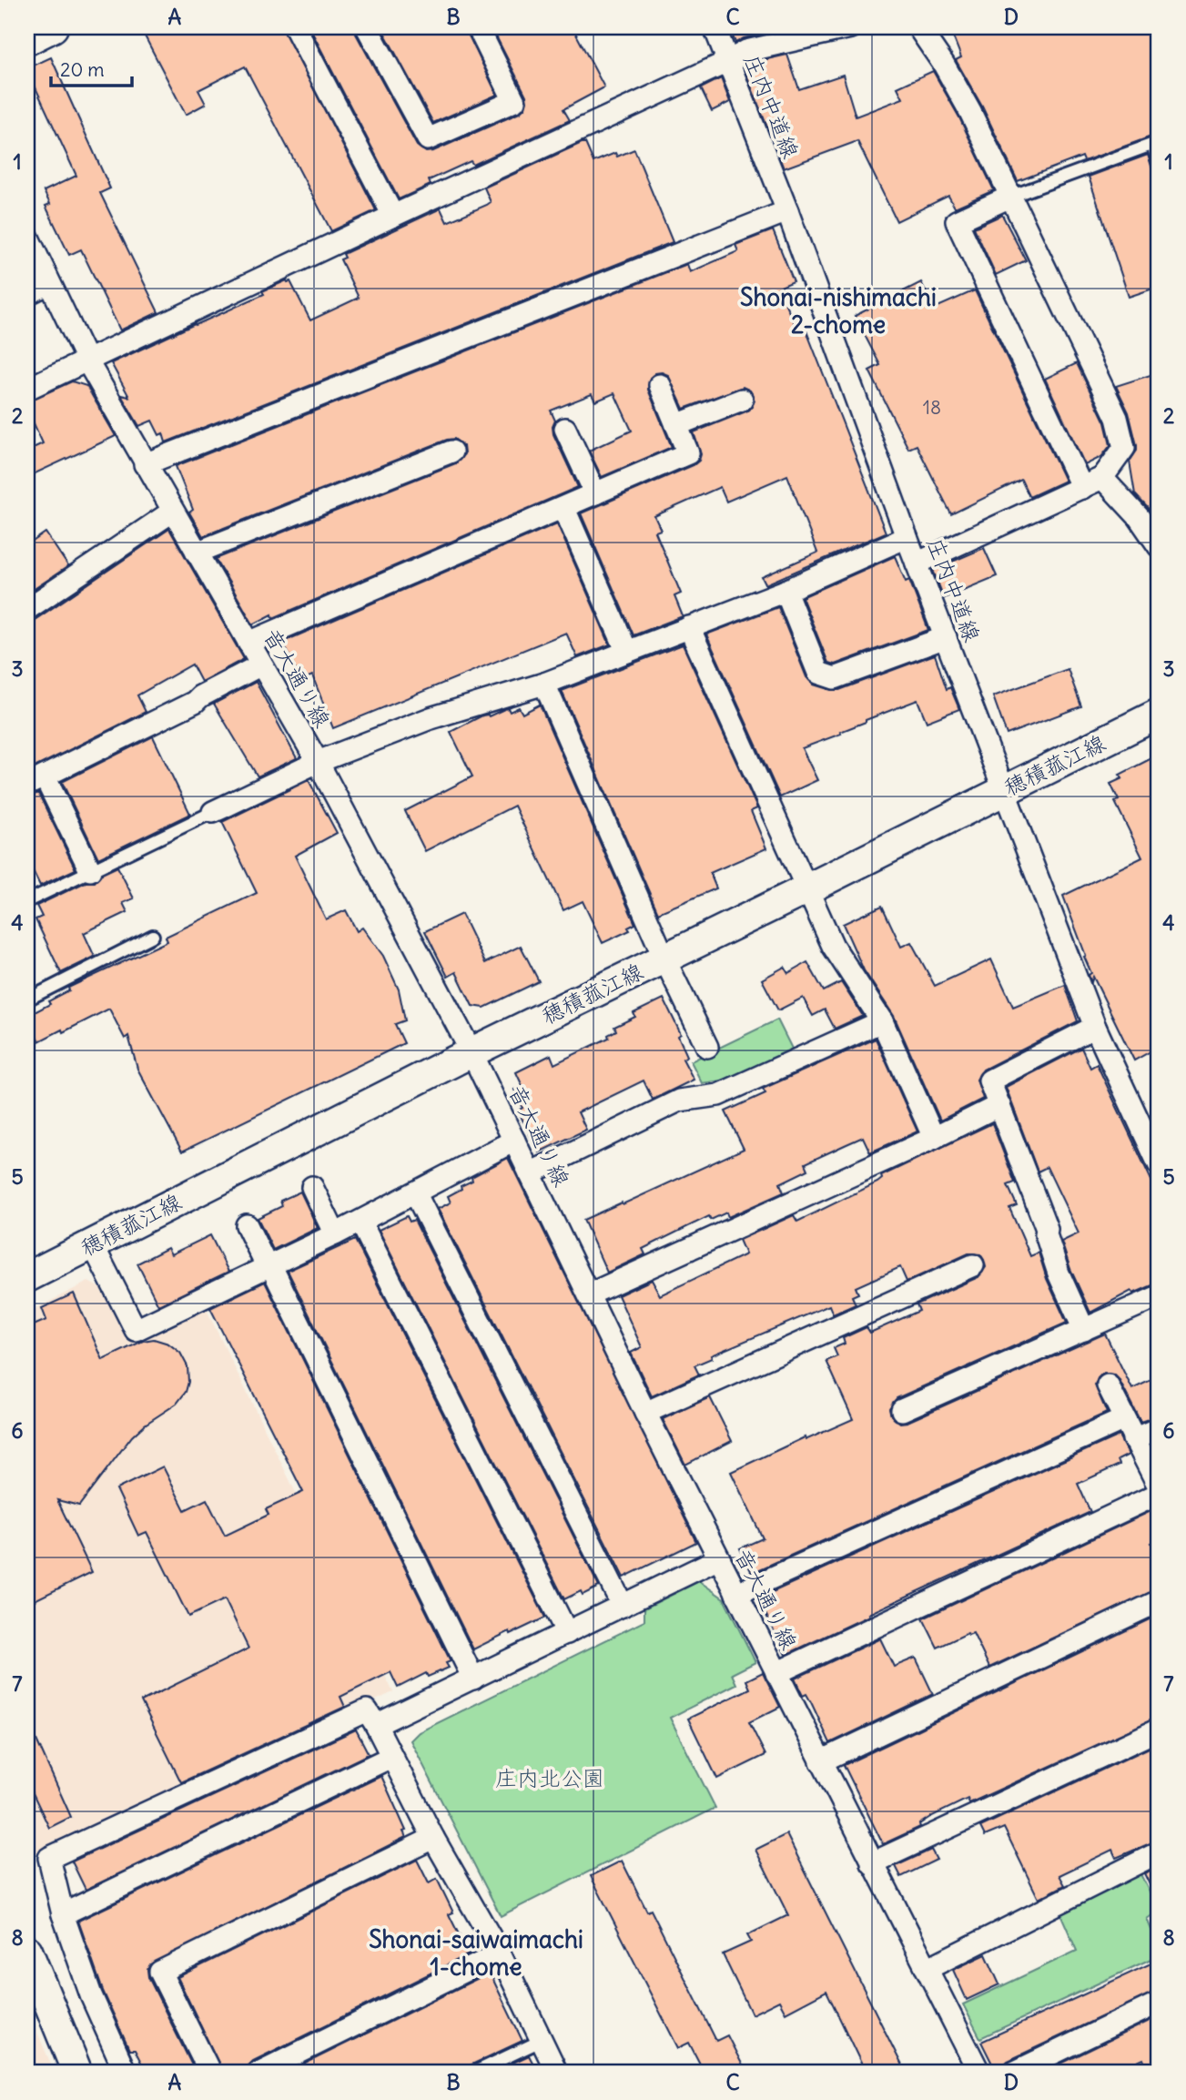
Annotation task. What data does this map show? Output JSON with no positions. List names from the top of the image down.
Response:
{
  "streets": {
    "street": ["庄内中道線", "音大通り線", "穂積菰江線"]
  },
  "crossings": [
    ["庄内中道線", "穂積菰江線"],
    ["音大通り線", "穂積菰江線"]
  ],
  "districts": ["Shonai-nishimachi 2-chome", "Shonai-saiwaimachi 1-chome"],
  "parks": ["庄内北公園"],
  "house_numbers": ["18"],
  "scale_bar": "20 m",
  "grid": {
    "columns": [
      "A",
      "B",
      "C",
      "D"
    ],
    "rows": [
      "1",
      "2",
      "3",
      "4",
      "5",
      "6",
      "7",
      "8"
    ]
  }
}
